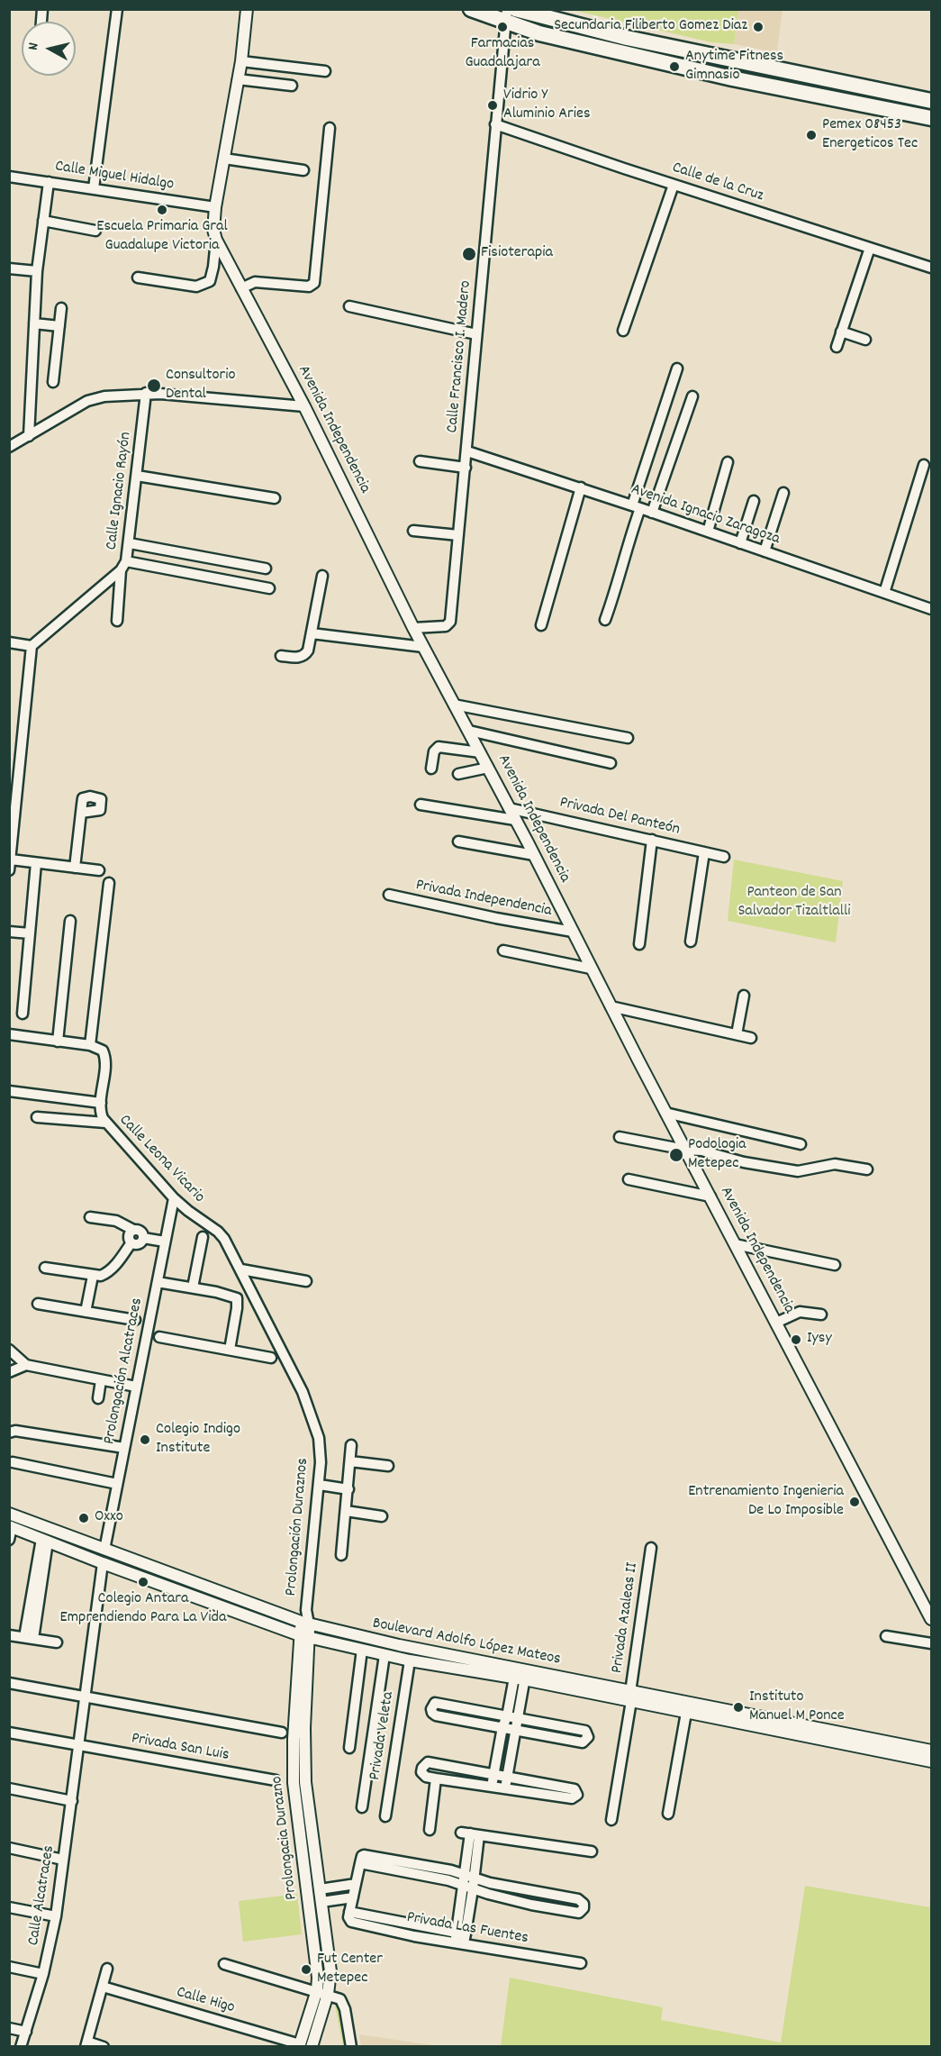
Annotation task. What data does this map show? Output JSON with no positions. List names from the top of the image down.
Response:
{
  "streets": {
    "street": [
      "Calle Miguel Hidalgo",
      "Calle de la Cruz",
      "Calle Francisco I. Madero",
      "Avenida Independencia",
      "Calle Ignacio Rayón",
      "Avenida Ignacio Zaragoza",
      "Privada Del Panteón",
      "Privada Independencia",
      "Calle Leona Vicario",
      "Prolongación Alcatraces",
      "Prolongación Duraznos",
      "Privada Azaleas II",
      "Boulevard Adolfo López Mateos",
      "Privada Veleta",
      "Privada San Luis",
      "Prolongacia Durazno",
      "Calle Alcatraces",
      "Privada Las Fuentes",
      "Calle Higo"
    ]
  },
  "crossings": [
    ["Calle Miguel Hidalgo", "Avenida Independencia"],
    ["Calle de la Cruz", "Calle Francisco I. Madero"],
    ["Calle Francisco I. Madero", "Avenida Independencia"],
    ["Calle Francisco I. Madero", "Avenida Ignacio Zaragoza"],
    ["Avenida Independencia", "Privada Del Panteón"],
    ["Avenida Independencia", "Privada Independencia"],
    ["Calle Leona Vicario", "Prolongación Alcatraces"],
    ["Calle Leona Vicario", "Prolongación Duraznos"],
    ["Prolongación Alcatraces", "Boulevard Adolfo López Mateos"],
    ["Prolongación Duraznos", "Boulevard Adolfo López Mateos"],
    ["Prolongación Duraznos", "Prolongacia Durazno"],
    ["Privada Azaleas II", "Boulevard Adolfo López Mateos"],
    ["Boulevard Adolfo López Mateos", "Privada Veleta"],
    ["Boulevard Adolfo López Mateos", "Prolongacia Durazno"],
    ["Boulevard Adolfo López Mateos", "Calle Alcatraces"],
    ["Privada San Luis", "Calle Alcatraces"],
    ["Prolongacia Durazno", "Calle Higo"]
  ],
  "parks": ["Panteon de San Salvador Tizaltlalli"],
  "places": [
    "Farmacias Guadalajara",
    "Secundaria Filiberto Gomez Diaz",
    "Anytime Fitness Gimnasio",
    "Vidrio Y Aluminio Aries",
    "Pemex 08453 Energeticos Tec",
    "Escuela Primaria Gral Guadalupe Victoria",
    "Fisioterapia",
    "Consultorio Dental",
    "Podologia Metepec",
    "Iysy",
    "Colegio Indigo Institute",
    "Entrenamiento Ingenieria De Lo Imposible",
    "Oxxo",
    "Colegio Antara Emprendiendo Para La Vida",
    "Instituto Manuel M Ponce",
    "Fut Center Metepec"
  ],
  "north": "left"
}
